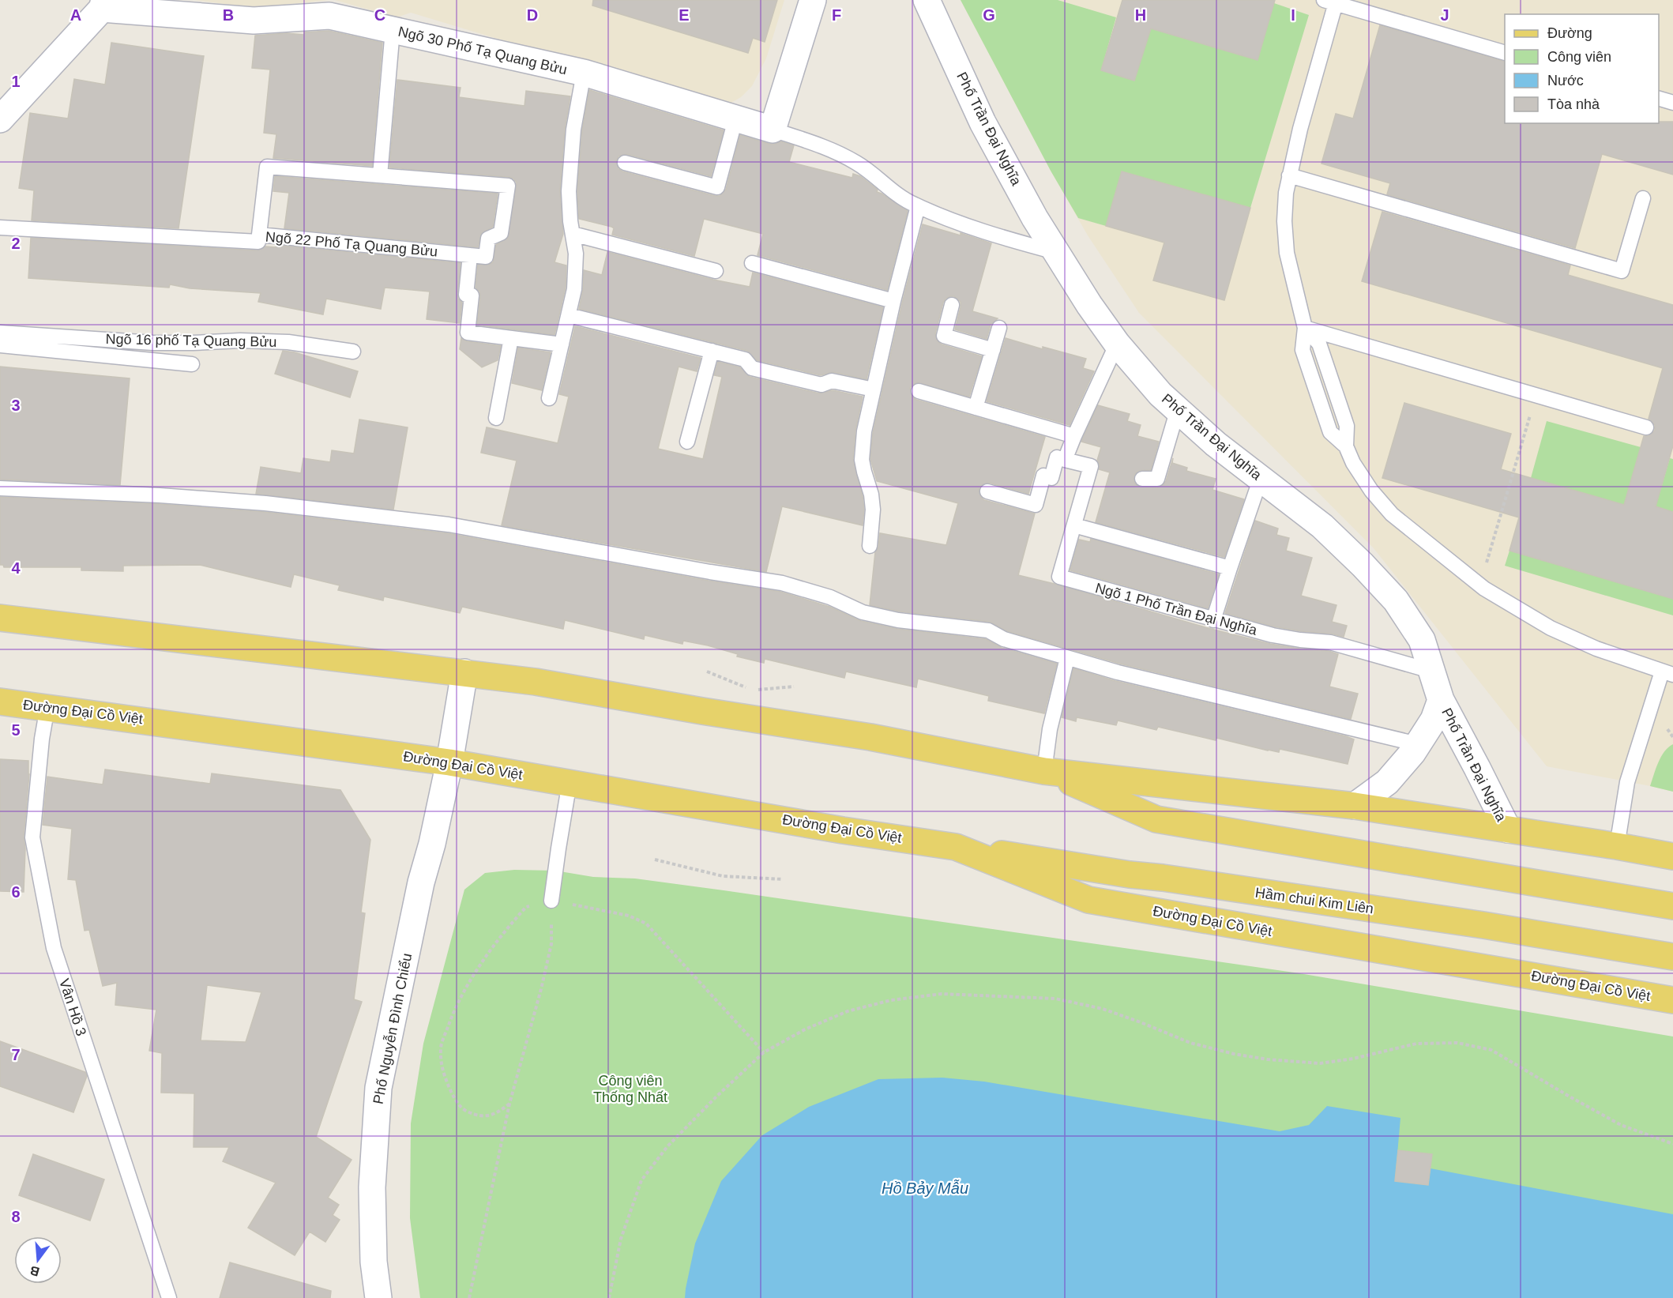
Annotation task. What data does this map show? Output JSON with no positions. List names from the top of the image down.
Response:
{
  "streets": {
    "main road": ["Đường Đại Cồ Việt", "Hầm chui Kim Liên"],
    "street": ["Ngõ 30 Phố Tạ Quang Bửu", "Phố Trần Đại Nghĩa", "Phố Nguyễn Đình Chiểu"],
    "lane": [
      "Ngõ 22 Phố Tạ Quang Bửu",
      "Ngõ 16 phố Tạ Quang Bửu",
      "Ngõ 1 Phố Trần Đại Nghĩa",
      "Vân Hồ 3"
    ]
  },
  "crossings": [
    ["Ngõ 30 Phố Tạ Quang Bửu", "Phố Trần Đại Nghĩa"],
    ["Phố Trần Đại Nghĩa", "Ngõ 1 Phố Trần Đại Nghĩa"],
    ["Đường Đại Cồ Việt", "Hầm chui Kim Liên"],
    ["Đường Đại Cồ Việt", "Vân Hồ 3"],
    ["Đường Đại Cồ Việt", "Phố Nguyễn Đình Chiểu"]
  ],
  "water": ["Hồ Bảy Mẫu"],
  "parks": ["Công viên Thống Nhất"],
  "legend": [
    "Đường",
    "Công viên",
    "Nước",
    "Tòa nhà"
  ],
  "north": "bottom",
  "grid": {
    "columns": [
      "A",
      "B",
      "C",
      "D",
      "E",
      "F",
      "G",
      "H",
      "I",
      "J"
    ],
    "rows": [
      "1",
      "2",
      "3",
      "4",
      "5",
      "6",
      "7",
      "8"
    ]
  }
}
